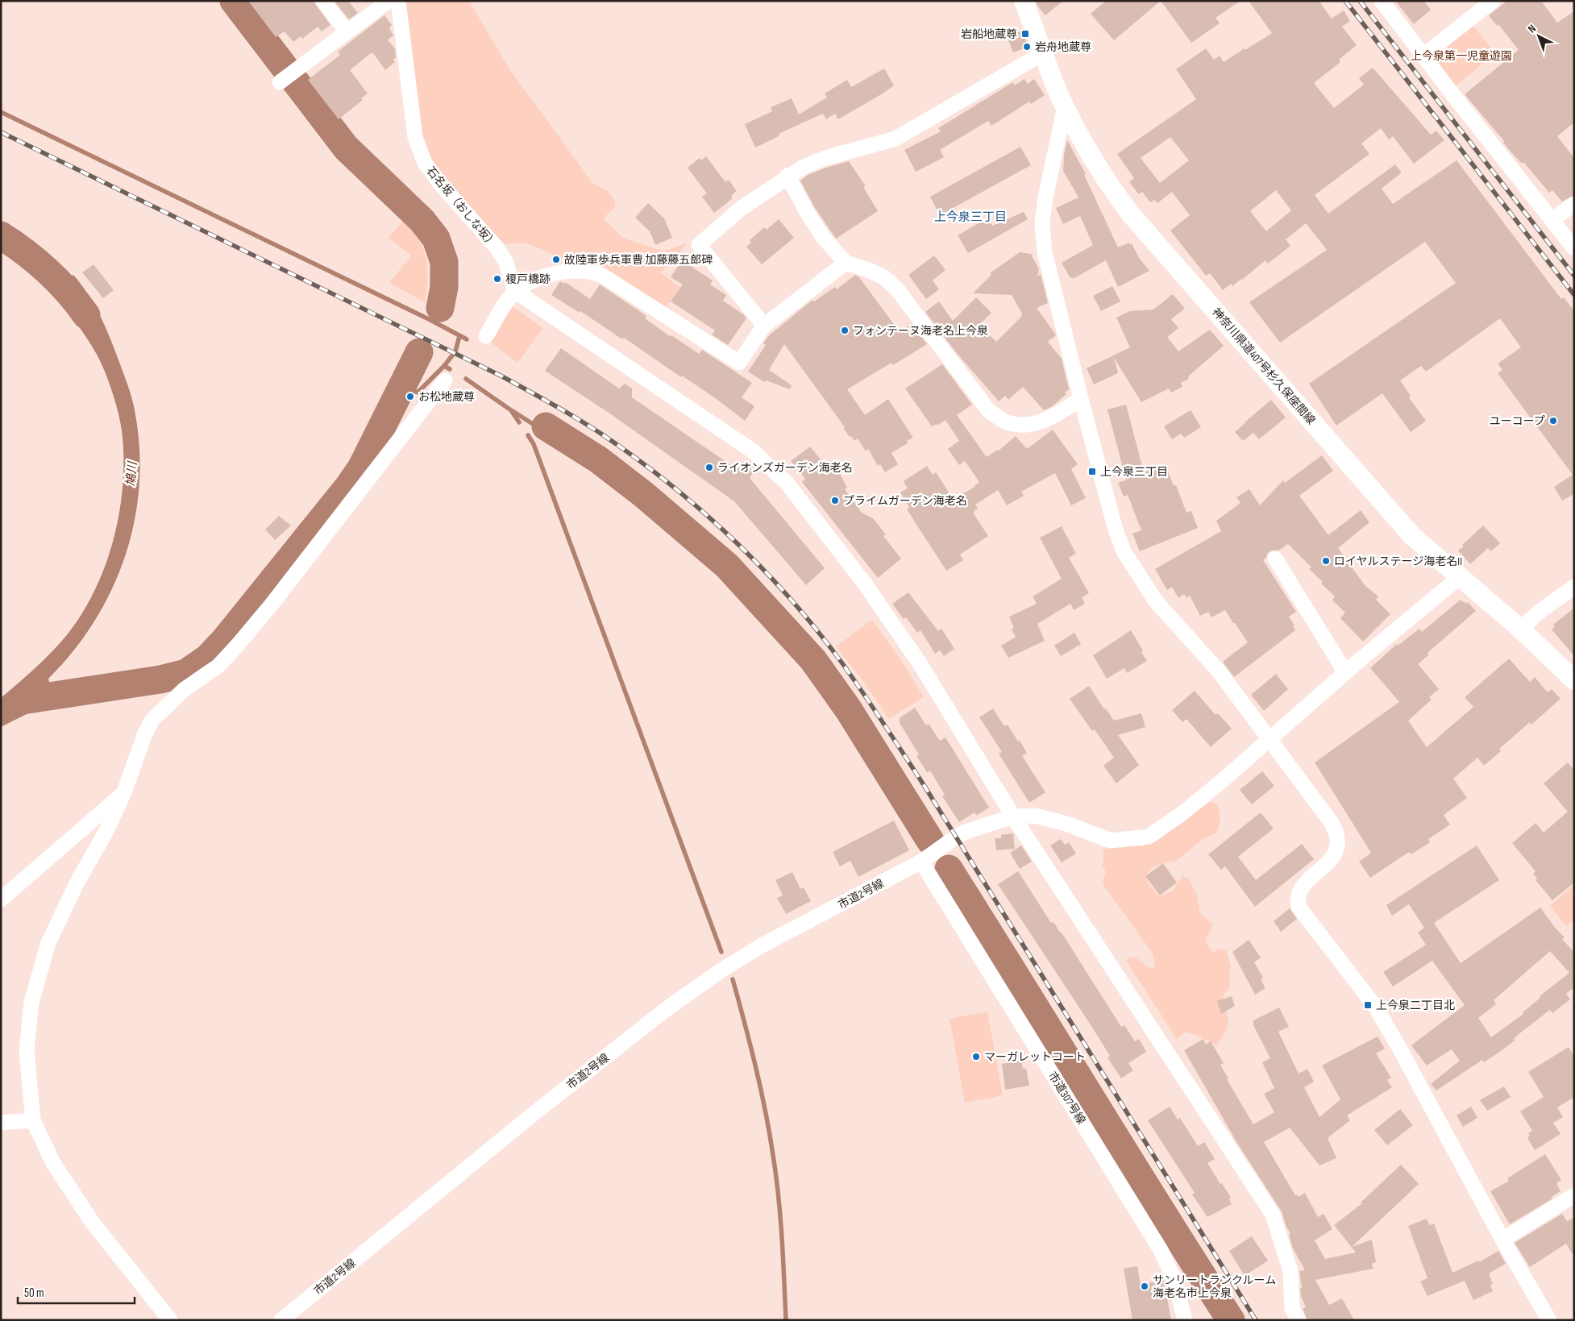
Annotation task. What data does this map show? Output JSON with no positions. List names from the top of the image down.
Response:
{
  "streets": {
    "main road": ["神奈川県道407号杉久保座間線"],
    "street": ["石名坂（おしな坂）", "市道2号線", "市道307号線"]
  },
  "crossings": [
    ["神奈川県道407号杉久保座間線", "市道2号線"],
    ["市道2号線", "市道307号線"]
  ],
  "districts": ["上今泉三丁目"],
  "water": ["鳩川"],
  "parks": ["上今泉第一児童遊園"],
  "places": {
    "transit": ["岩船地蔵尊", "上今泉三丁目", "上今泉二丁目北"],
    "other": [
      "岩舟地蔵尊",
      "故陸軍歩兵軍曹 加藤藤五郎碑",
      "榎戸橋跡",
      "フォンテーヌ海老名上今泉",
      "お松地蔵尊",
      "ユーコープ",
      "ライオンズガーデン海老名",
      "プライムガーデン海老名",
      "ロイヤルステージ海老名II",
      "マーガレットコート",
      "サンリートランクルーム 海老名市上今泉"
    ]
  },
  "scale_bar": "50 m",
  "north": "top left"
}
